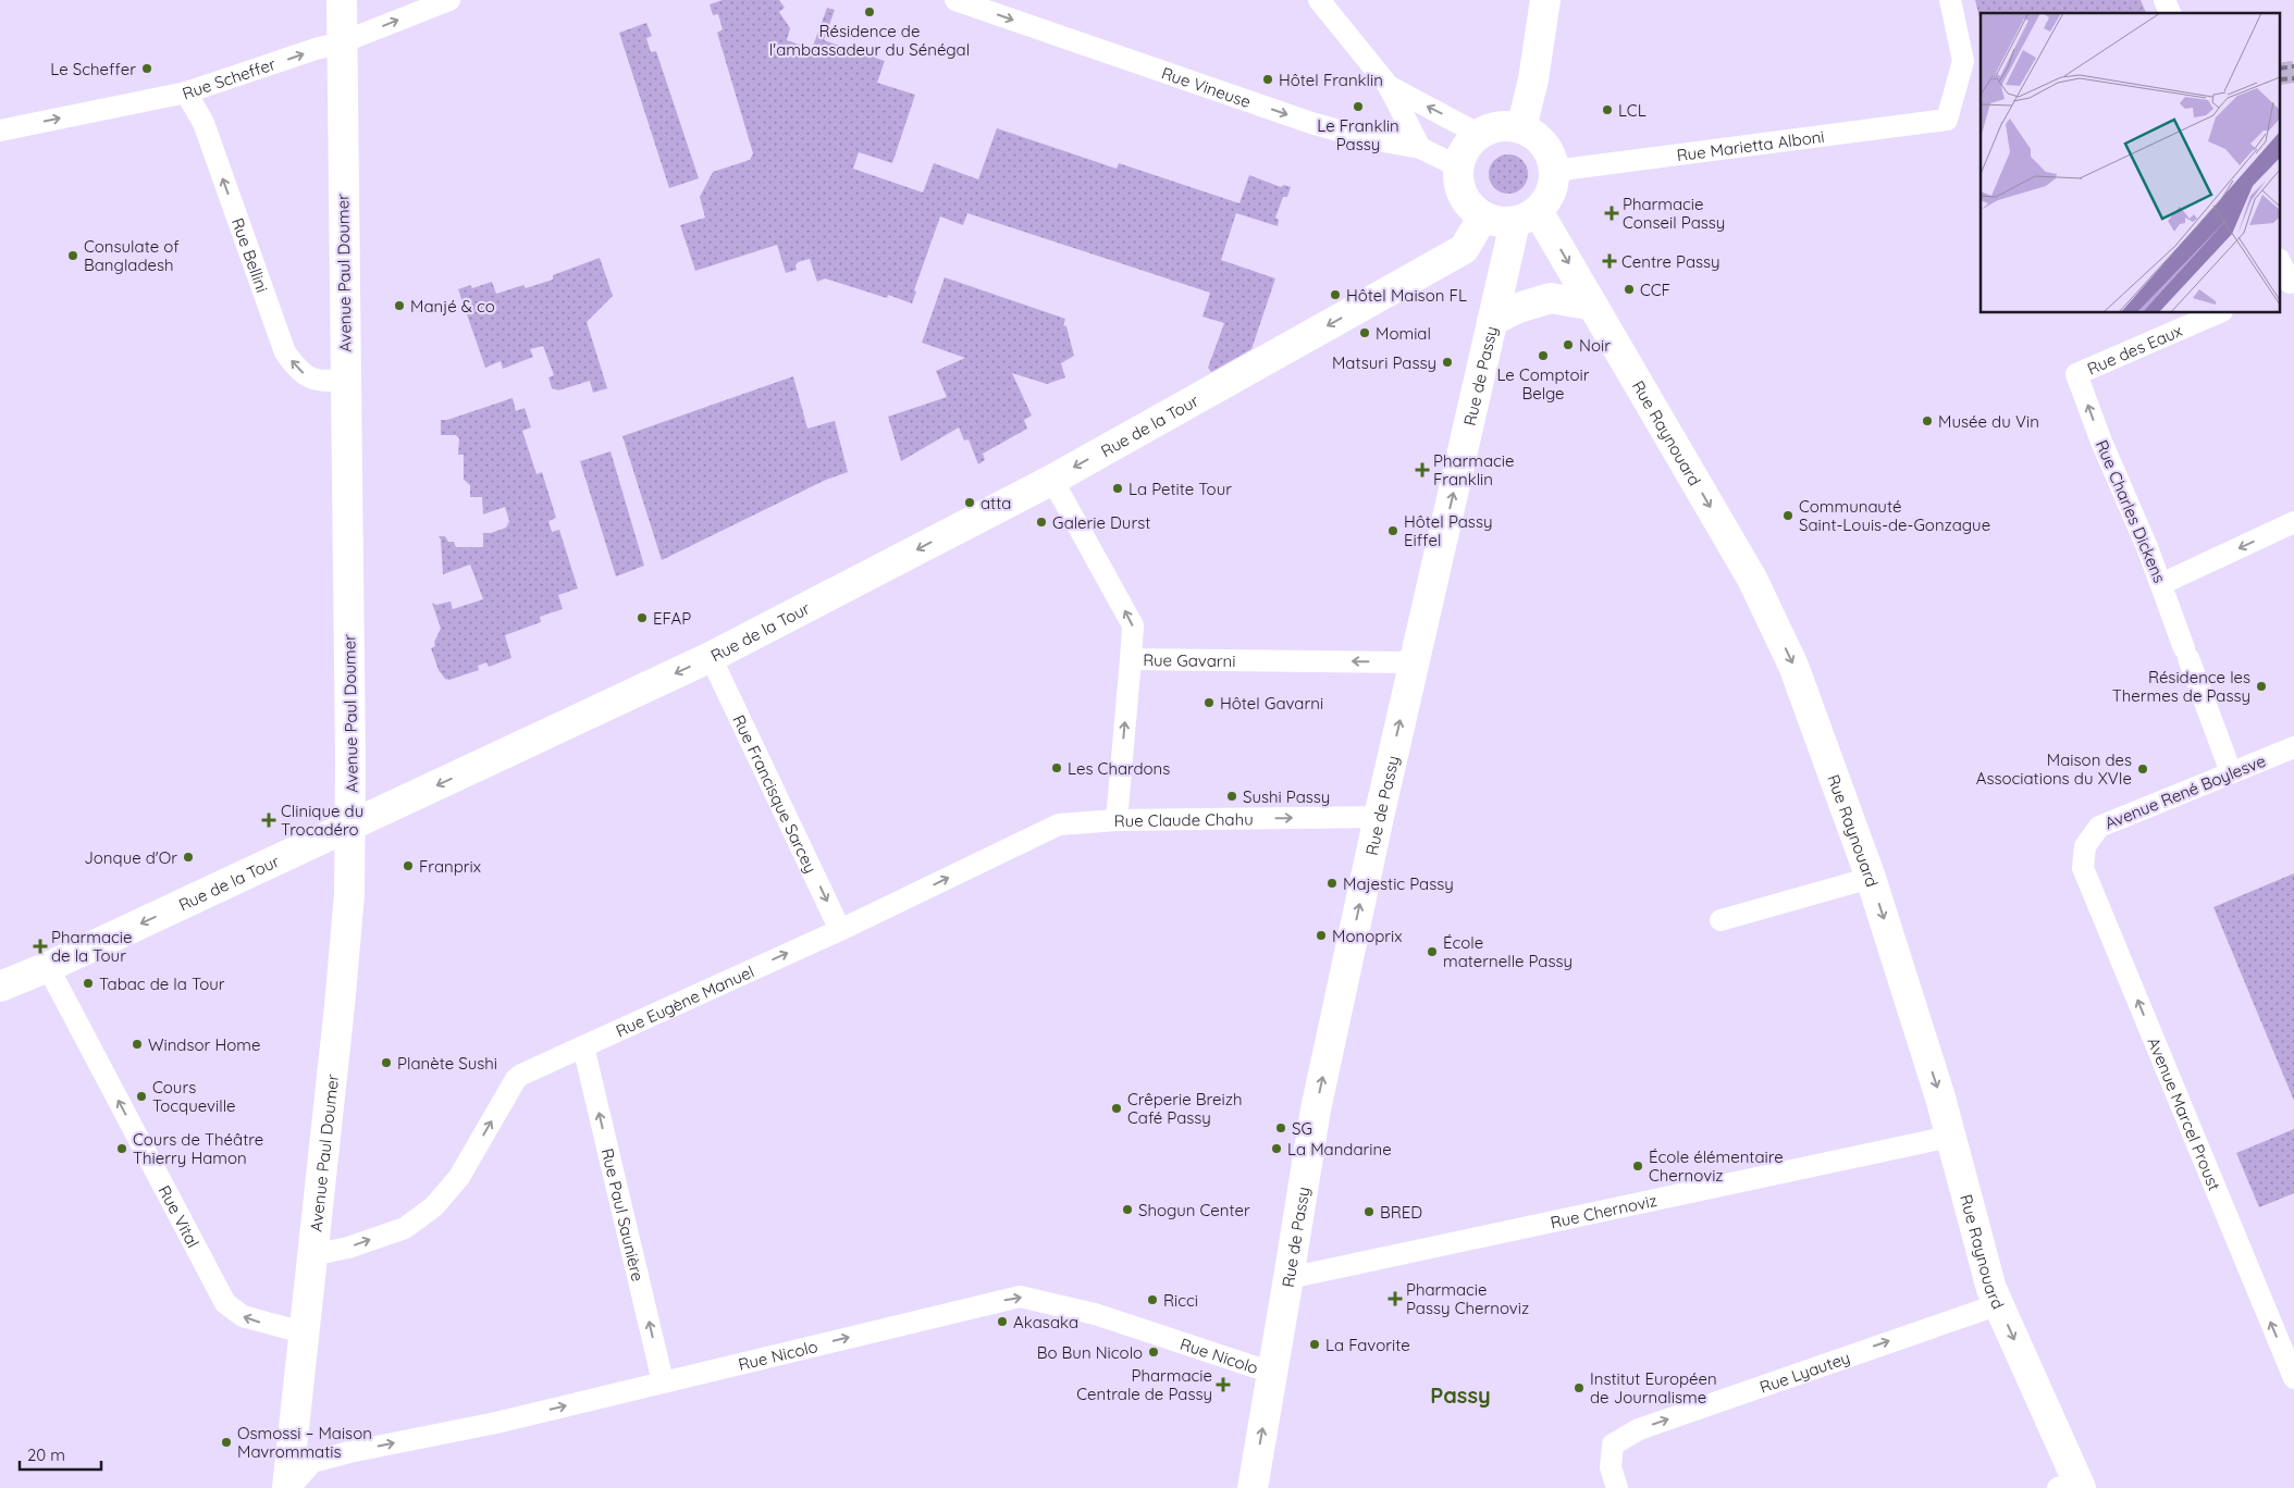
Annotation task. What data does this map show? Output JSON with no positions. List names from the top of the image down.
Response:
{
  "streets": {
    "street": [
      "Rue Scheffer",
      "Rue Vineuse",
      "Rue Marietta Alboni",
      "Rue Bellini",
      "Avenue Paul Doumer",
      "Rue des Eaux",
      "Rue de Passy",
      "Rue de la Tour",
      "Rue Raynouard",
      "Rue Charles Dickens",
      "Rue Gavarni",
      "Avenue René Boylesve",
      "Rue Francisque Sarcey",
      "Rue Claude Chahu",
      "Rue Eugène Manuel",
      "Avenue Marcel Proust",
      "Rue Chernoviz",
      "Rue Paul Saunière",
      "Rue Vital",
      "Rue Nicolo",
      "Rue Lyautey"
    ]
  },
  "crossings": [
    ["Rue Scheffer", "Rue Bellini"],
    ["Rue Scheffer", "Avenue Paul Doumer"],
    ["Rue Vineuse", "Rue Marietta Alboni"],
    ["Rue Vineuse", "Rue de Passy"],
    ["Rue Vineuse", "Rue de la Tour"],
    ["Rue Vineuse", "Rue Raynouard"],
    ["Rue Marietta Alboni", "Rue de Passy"],
    ["Rue Marietta Alboni", "Rue de la Tour"],
    ["Rue Marietta Alboni", "Rue Raynouard"],
    ["Rue Bellini", "Avenue Paul Doumer"],
    ["Avenue Paul Doumer", "Rue de la Tour"],
    ["Avenue Paul Doumer", "Rue Eugène Manuel"],
    ["Avenue Paul Doumer", "Rue Vital"],
    ["Avenue Paul Doumer", "Rue Nicolo"],
    ["Rue des Eaux", "Rue Charles Dickens"],
    ["Rue de Passy", "Rue de la Tour"],
    ["Rue de Passy", "Rue Raynouard"],
    ["Rue de Passy", "Rue Gavarni"],
    ["Rue de Passy", "Rue Claude Chahu"],
    ["Rue de Passy", "Rue Chernoviz"],
    ["Rue de Passy", "Rue Nicolo"],
    ["Rue de la Tour", "Rue Raynouard"],
    ["Rue de la Tour", "Rue Gavarni"],
    ["Rue de la Tour", "Rue Francisque Sarcey"],
    ["Rue de la Tour", "Rue Vital"],
    ["Rue Raynouard", "Rue Chernoviz"],
    ["Rue Raynouard", "Rue Lyautey"],
    ["Rue Charles Dickens", "Avenue René Boylesve"],
    ["Rue Gavarni", "Rue Claude Chahu"],
    ["Avenue René Boylesve", "Avenue Marcel Proust"],
    ["Rue Francisque Sarcey", "Rue Eugène Manuel"],
    ["Rue Claude Chahu", "Rue Eugène Manuel"],
    ["Rue Eugène Manuel", "Rue Paul Saunière"],
    ["Rue Paul Saunière", "Rue Nicolo"]
  ],
  "one_way": [
    "Rue Scheffer",
    "Rue Vineuse",
    "Rue Bellini",
    "Rue de Passy",
    "Rue de la Tour",
    "Rue Raynouard",
    "Rue Charles Dickens",
    "Rue Gavarni",
    "Rue Francisque Sarcey",
    "Rue Eugène Manuel",
    "Avenue Marcel Proust",
    "Rue Paul Saunière",
    "Rue Vital",
    "Rue Nicolo",
    "Rue Lyautey"
  ],
  "districts": ["Passy"],
  "places": {
    "other": [
      "Résidence de l'ambassadeur du Sénégal",
      "Le Scheffer",
      "Hôtel Franklin",
      "Le Franklin Passy",
      "LCL",
      "Consulate of Bangladesh",
      "CCF",
      "Hôtel Maison FL",
      "Manjé & co",
      "Momial",
      "Noir",
      "Le Comptoir Belge",
      "Matsuri Passy",
      "Musée du Vin",
      "La Petite Tour",
      "atta",
      "Communauté Saint-Louis-de-Gonzague",
      "Galerie Durst",
      "Hôtel Passy Eiffel",
      "EFAP",
      "Résidence les Thermes de Passy",
      "Hôtel Gavarni",
      "Les Chardons",
      "Maison des Associations du XVIe",
      "Sushi Passy",
      "Jonque d'Or",
      "Franprix",
      "Majestic Passy",
      "Monoprix",
      "École maternelle Passy",
      "Tabac de la Tour",
      "Windsor Home",
      "Planète Sushi",
      "Cours Tocqueville",
      "Crêperie Breizh Café Passy",
      "SG",
      "Cours de Théâtre Thierry Hamon",
      "La Mandarine",
      "École élémentaire Chernoviz",
      "Shogun Center",
      "BRED",
      "Ricci",
      "Akasaka",
      "La Favorite",
      "Bo Bun Nicolo",
      "Institut Européen de Journalisme",
      "Osmossi – Maison Mavrommatis"
    ],
    "health": [
      "Pharmacie Conseil Passy",
      "Centre Passy",
      "Pharmacie Franklin",
      "Clinique du Trocadéro",
      "Pharmacie de la Tour",
      "Pharmacie Passy Chernoviz",
      "Pharmacie Centrale de Passy"
    ]
  },
  "scale_bar": "20 m"
}
